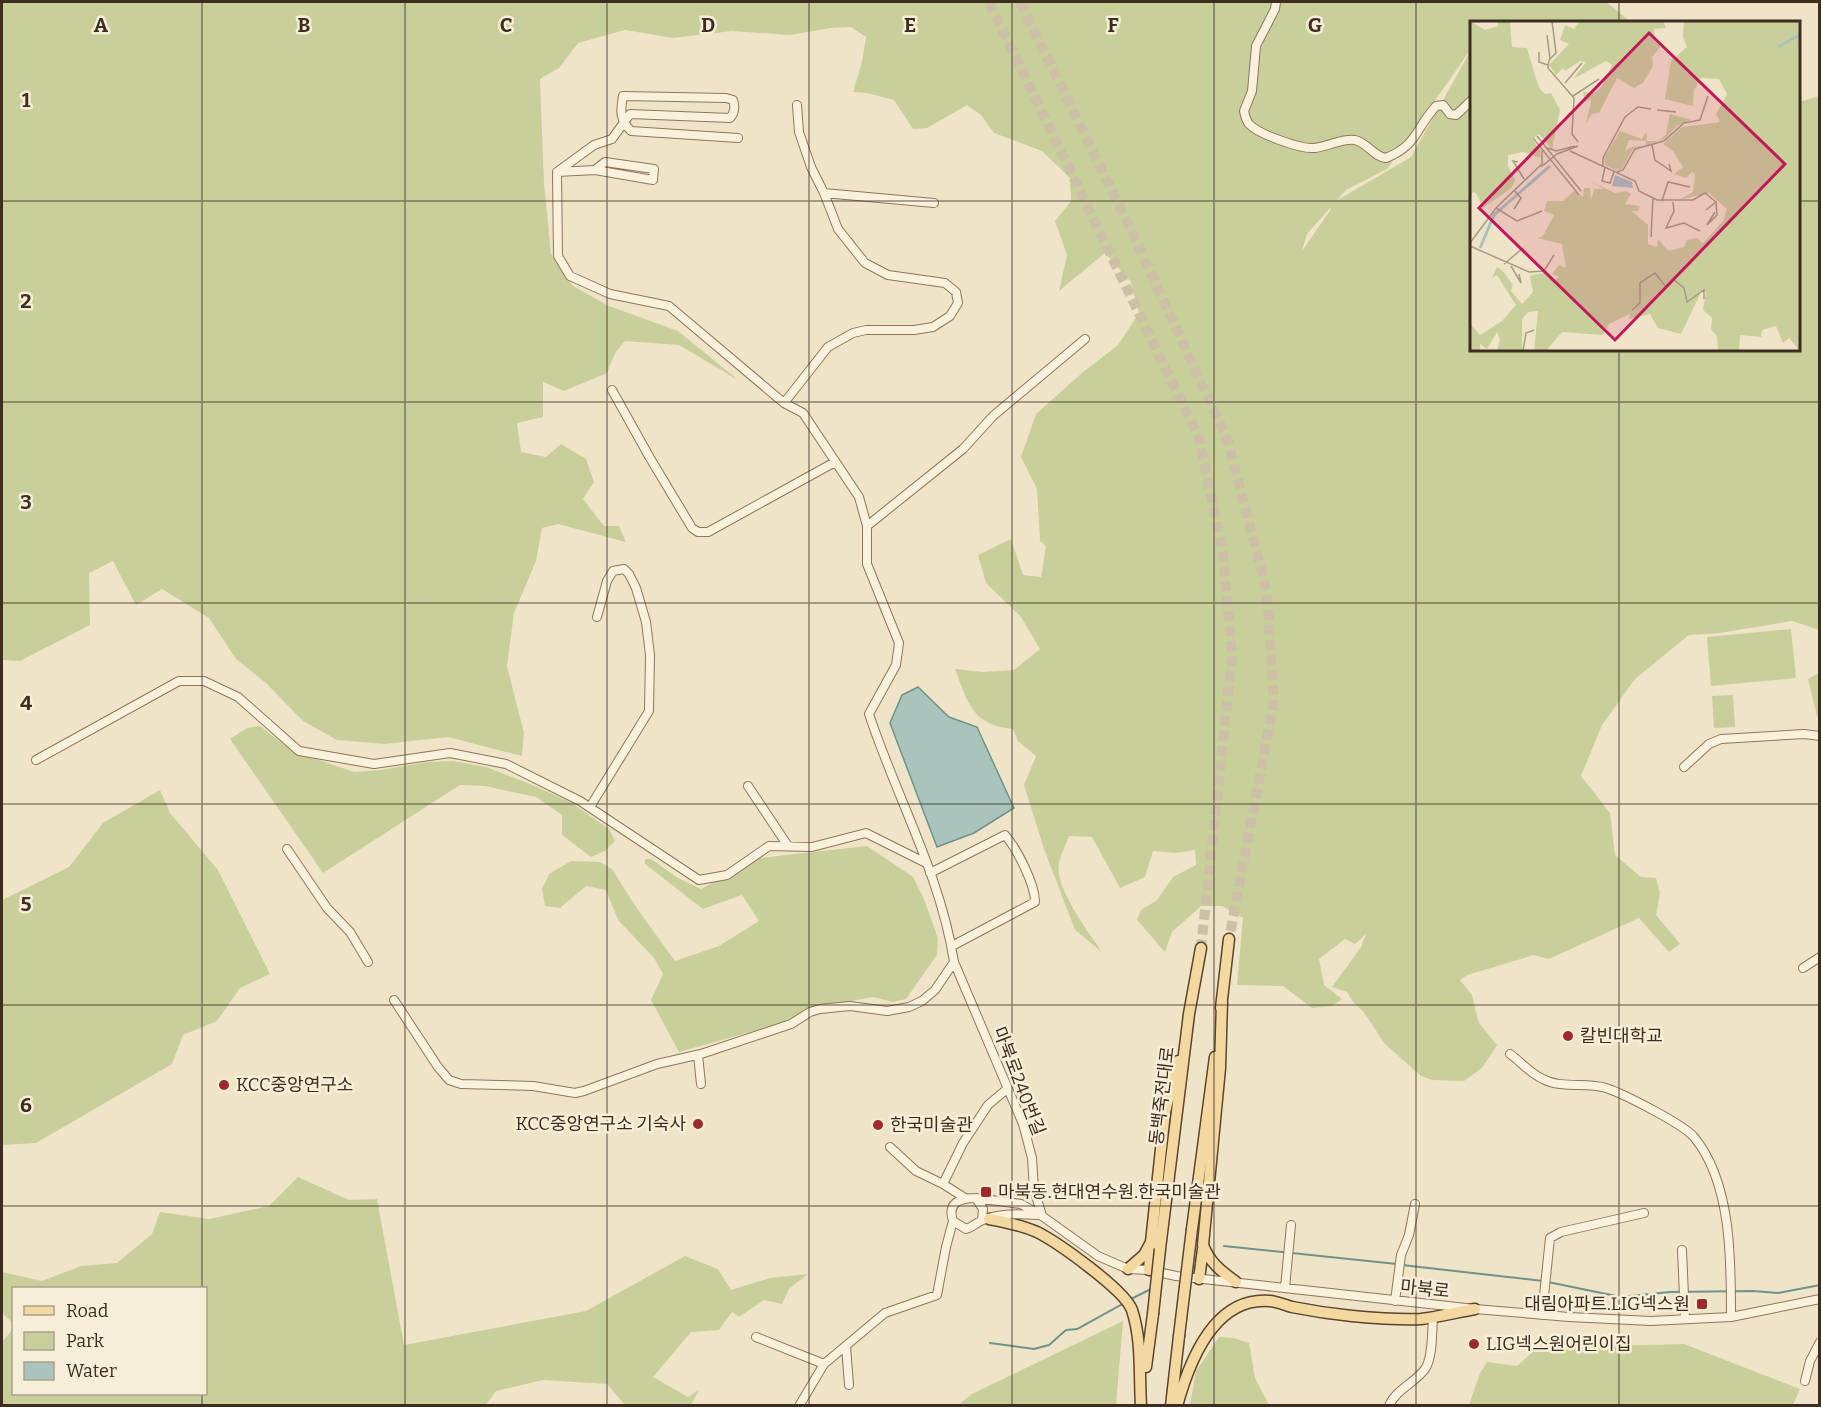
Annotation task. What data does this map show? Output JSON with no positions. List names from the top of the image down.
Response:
{
  "streets": {
    "main road": ["동백죽전대로"],
    "street": ["마북로240번길", "마북로"]
  },
  "crossings": [
    ["마북로240번길", "마북로"]
  ],
  "places": {
    "other": [
      "칼빈대학교",
      "KCC중앙연구소",
      "KCC중앙연구소 기숙사",
      "한국미술관",
      "LIG넥스원어린이집"
    ],
    "transit": ["마북동.현대연수원.한국미술관", "대림아파트.LIG넥스원"]
  },
  "legend": ["Road", "Park", "Water"],
  "grid": {
    "columns": [
      "A",
      "B",
      "C",
      "D",
      "E",
      "F",
      "G"
    ],
    "rows": [
      "1",
      "2",
      "3",
      "4",
      "5",
      "6"
    ]
  }
}
